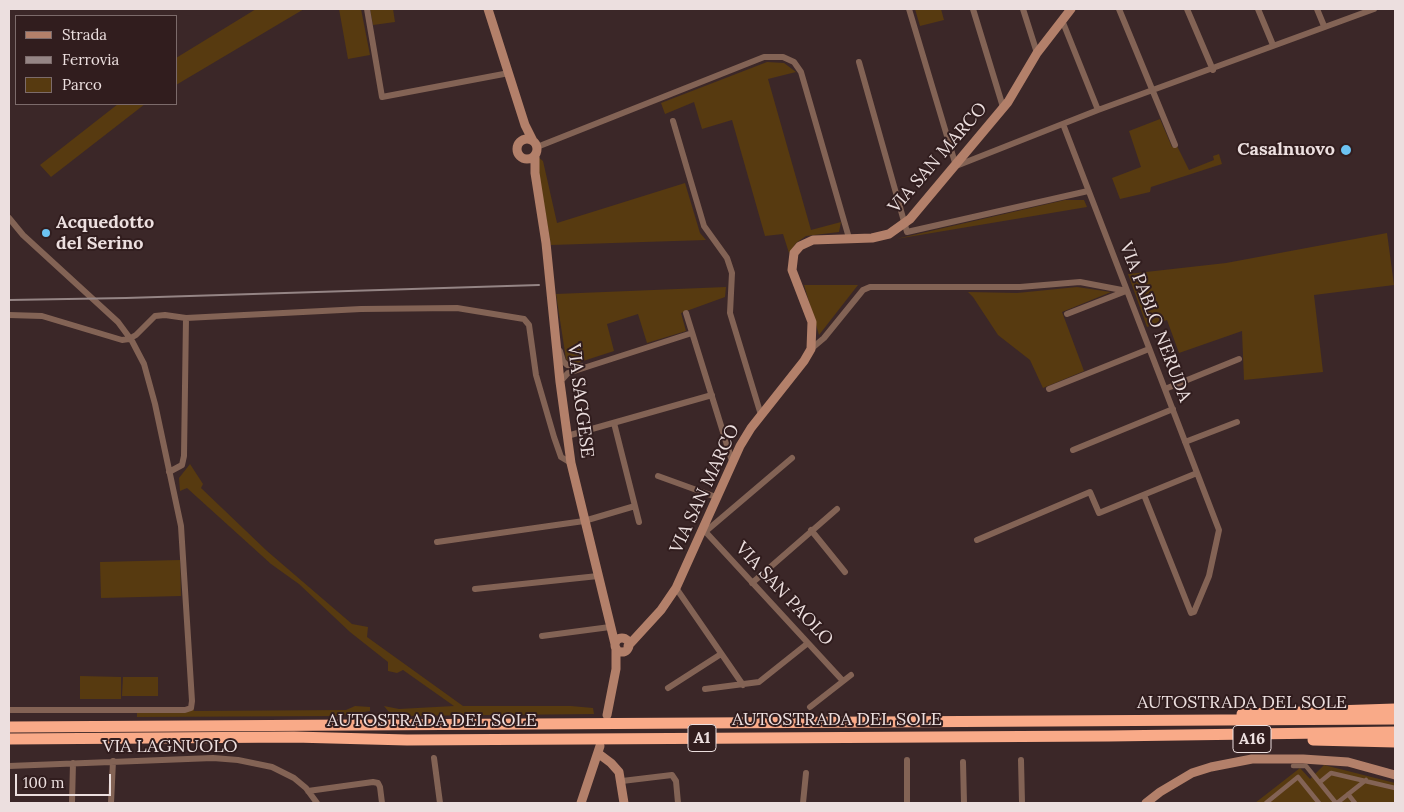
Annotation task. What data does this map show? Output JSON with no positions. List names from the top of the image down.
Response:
{
  "streets": {
    "highway": ["AUTOSTRADA DEL SOLE", "A1", "A16"],
    "main road": ["VIA SAN MARCO", "VIA SAGGESE"],
    "street": ["VIA PABLO NERUDA", "VIA SAN PAOLO", "VIA LAGNUOLO"]
  },
  "crossings": [
    ["VIA SAN MARCO", "VIA SAGGESE"],
    ["VIA SAN MARCO", "VIA SAN PAOLO"],
    ["AUTOSTRADA DEL SOLE", "A16"]
  ],
  "places": ["Casalnuovo", "Acquedotto del Serino"],
  "legend": ["Strada", "Ferrovia", "Parco"],
  "scale_bar": "100 m"
}
